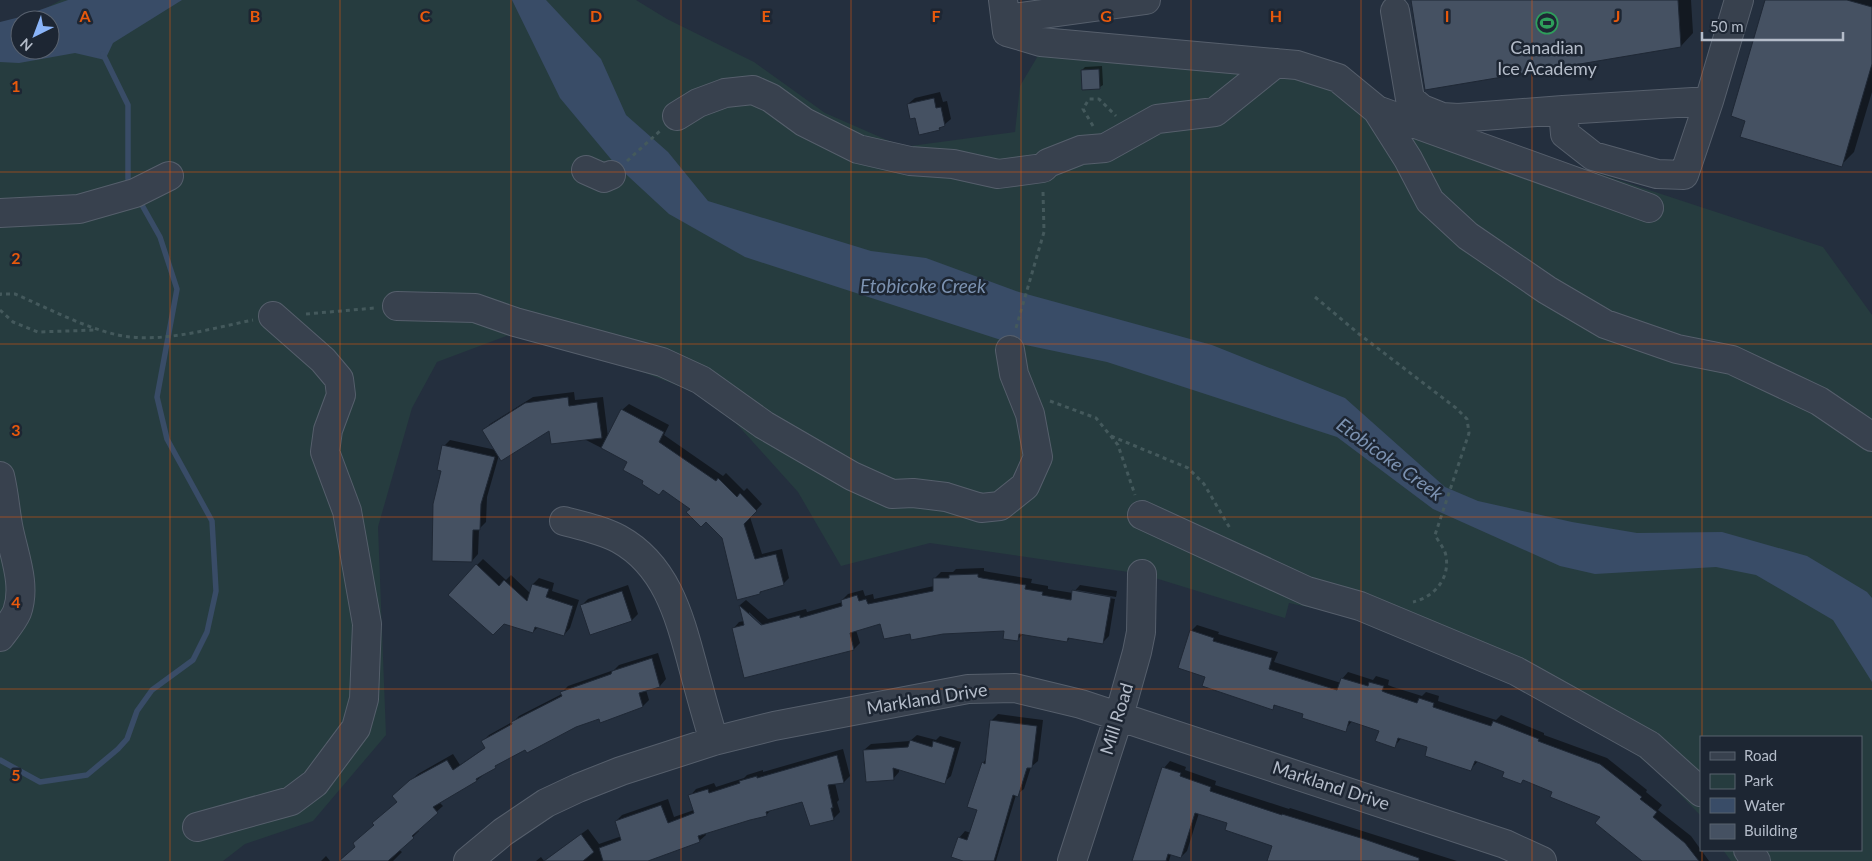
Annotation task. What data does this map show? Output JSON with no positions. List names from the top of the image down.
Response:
{
  "streets": {
    "street": ["Markland Drive", "Mill Road"]
  },
  "crossings": [
    ["Markland Drive", "Mill Road"]
  ],
  "water": ["Etobicoke Creek"],
  "places": {
    "sports": ["Canadian Ice Academy"]
  },
  "legend": [
    "Road",
    "Park",
    "Water",
    "Building"
  ],
  "scale_bar": "50 m",
  "north": "bottom left",
  "grid": {
    "columns": [
      "A",
      "B",
      "C",
      "D",
      "E",
      "F",
      "G",
      "H",
      "I",
      "J"
    ],
    "rows": [
      "1",
      "2",
      "3",
      "4",
      "5"
    ]
  }
}
